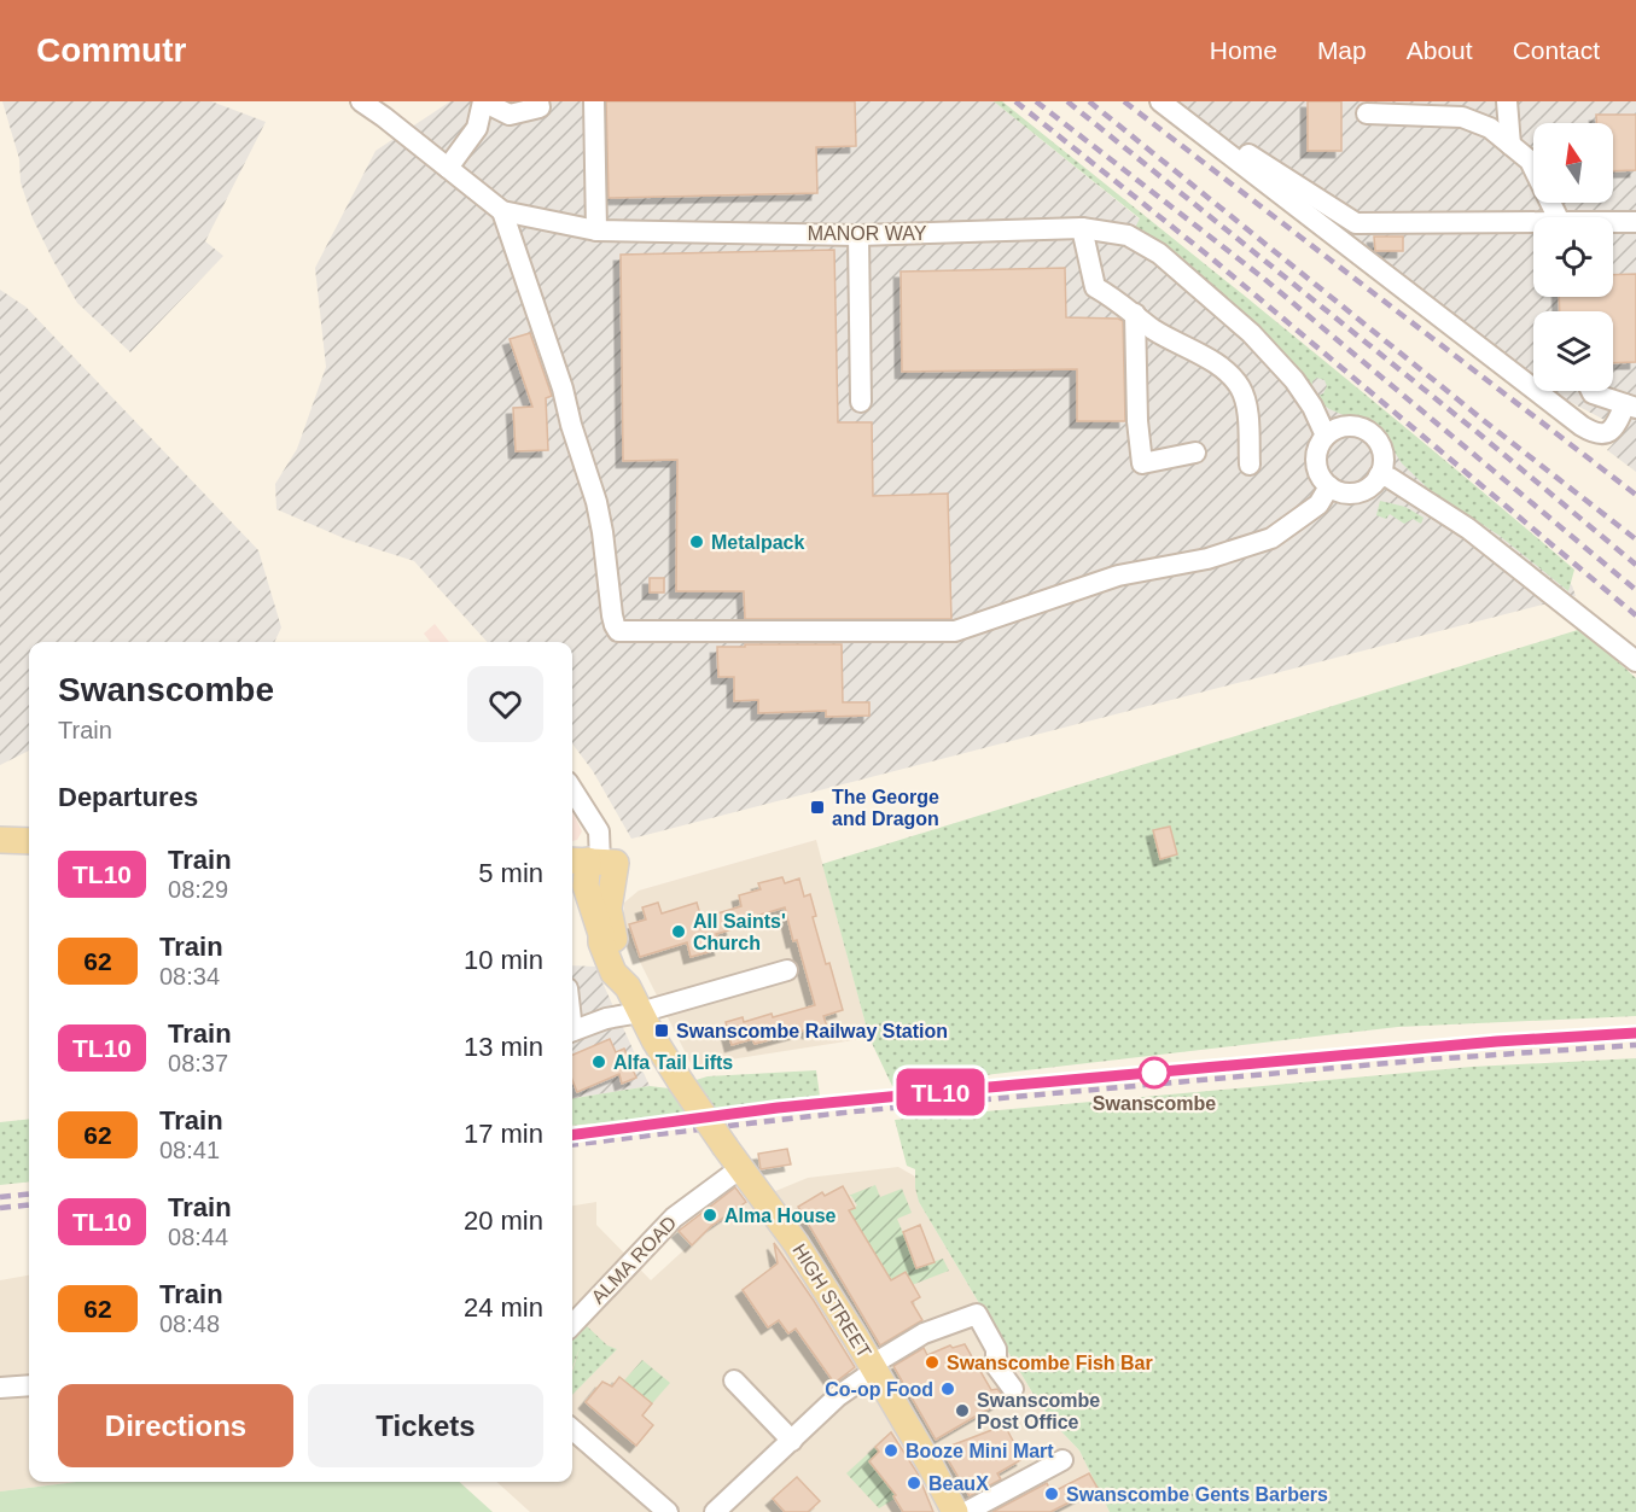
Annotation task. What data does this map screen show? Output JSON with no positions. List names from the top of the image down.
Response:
{
  "streets": {
    "main road": ["HIGH STREET"],
    "street": ["MANOR WAY", "ALMA ROAD"]
  },
  "crossings": [
    ["ALMA ROAD", "HIGH STREET"]
  ],
  "places": {
    "other": [
      "Metalpack",
      "All Saints' Church",
      "Alfa Tail Lifts",
      "Swanscombe",
      "Alma House",
      "Swanscombe Fish Bar",
      "Co-op Food",
      "Swanscombe Post Office",
      "Booze Mini Mart",
      "BeauX",
      "Swanscombe Gents Barbers"
    ],
    "transit": ["The George and Dragon", "Swanscombe Railway Station"]
  },
  "north": "top",
  "page": {
    "header": "Commutr",
    "nav": [
      "Home",
      "Map",
      "About",
      "Contact"
    ],
    "on_map": "TL10",
    "heading": [
      ["Swanscombe", "Train"],
      "Departures"
    ],
    "list": [
      {
        "mark": "TL10",
        "name": "Train",
        "note": "08:29",
        "value": "5 min"
      },
      {
        "mark": "62",
        "name": "Train",
        "note": "08:34",
        "value": "10 min"
      },
      {
        "mark": "TL10",
        "name": "Train",
        "note": "08:37",
        "value": "13 min"
      },
      {
        "mark": "62",
        "name": "Train",
        "note": "08:41",
        "value": "17 min"
      },
      {
        "mark": "TL10",
        "name": "Train",
        "note": "08:44",
        "value": "20 min"
      },
      {
        "mark": "62",
        "name": "Train",
        "note": "08:48",
        "value": "24 min"
      }
    ],
    "buttons": ["Directions", "Tickets"]
  }
}
